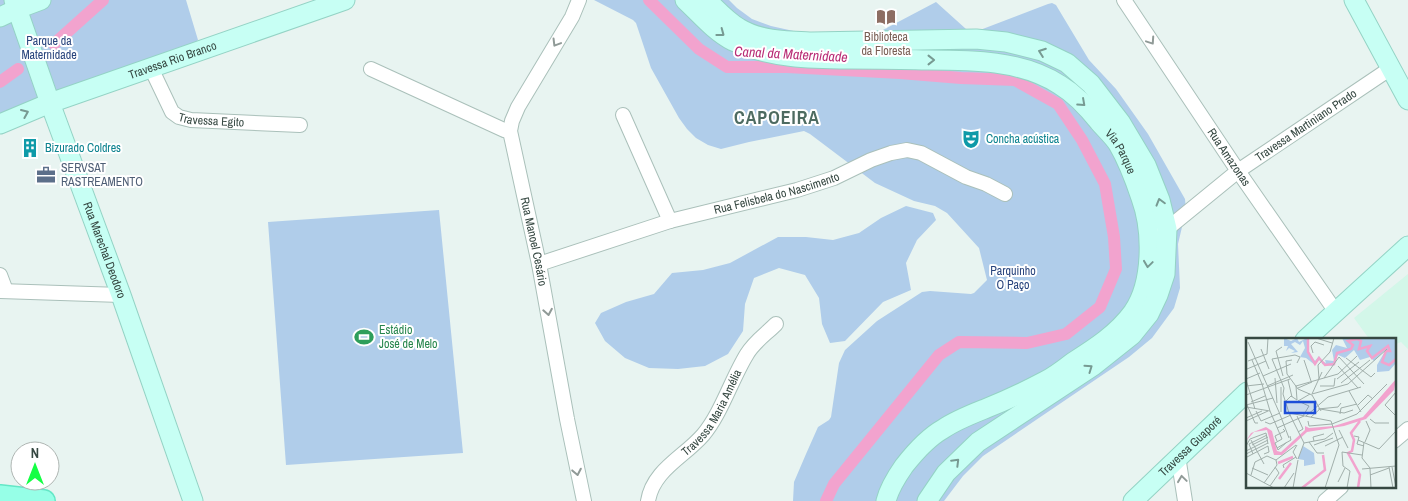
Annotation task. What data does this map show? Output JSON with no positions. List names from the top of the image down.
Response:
{
  "streets": {
    "street": [
      "Travessa Rio Branco",
      "Travessa Egito",
      "Travessa Martiniano Prado",
      "Via Parque",
      "Rua Amazonas",
      "Rua Felisbela do Nascimento",
      "Rua Manoel Cesário",
      "Rua Marechal Deodoro",
      "Travessa Maria Amélia",
      "Travessa Guaporé"
    ]
  },
  "crossings": [
    ["Travessa Rio Branco", "Travessa Egito"],
    ["Travessa Rio Branco", "Rua Marechal Deodoro"],
    ["Travessa Martiniano Prado", "Via Parque"],
    ["Travessa Martiniano Prado", "Rua Amazonas"],
    ["Rua Felisbela do Nascimento", "Rua Manoel Cesário"]
  ],
  "one_way": ["Rua Amazonas", "Rua Manoel Cesário"],
  "districts": ["CAPOEIRA"],
  "water": ["Canal da Maternidade"],
  "parks": ["Parque da Maternidade", "Parquinho O Paço"],
  "places": {
    "library": ["Biblioteca da Floresta"],
    "theatre": ["Concha acústica"],
    "building": ["Bizurado Coldres"],
    "office": ["SERVSAT RASTREAMENTO"],
    "sports": ["Estádio José de Melo"]
  },
  "north": "top"
}
